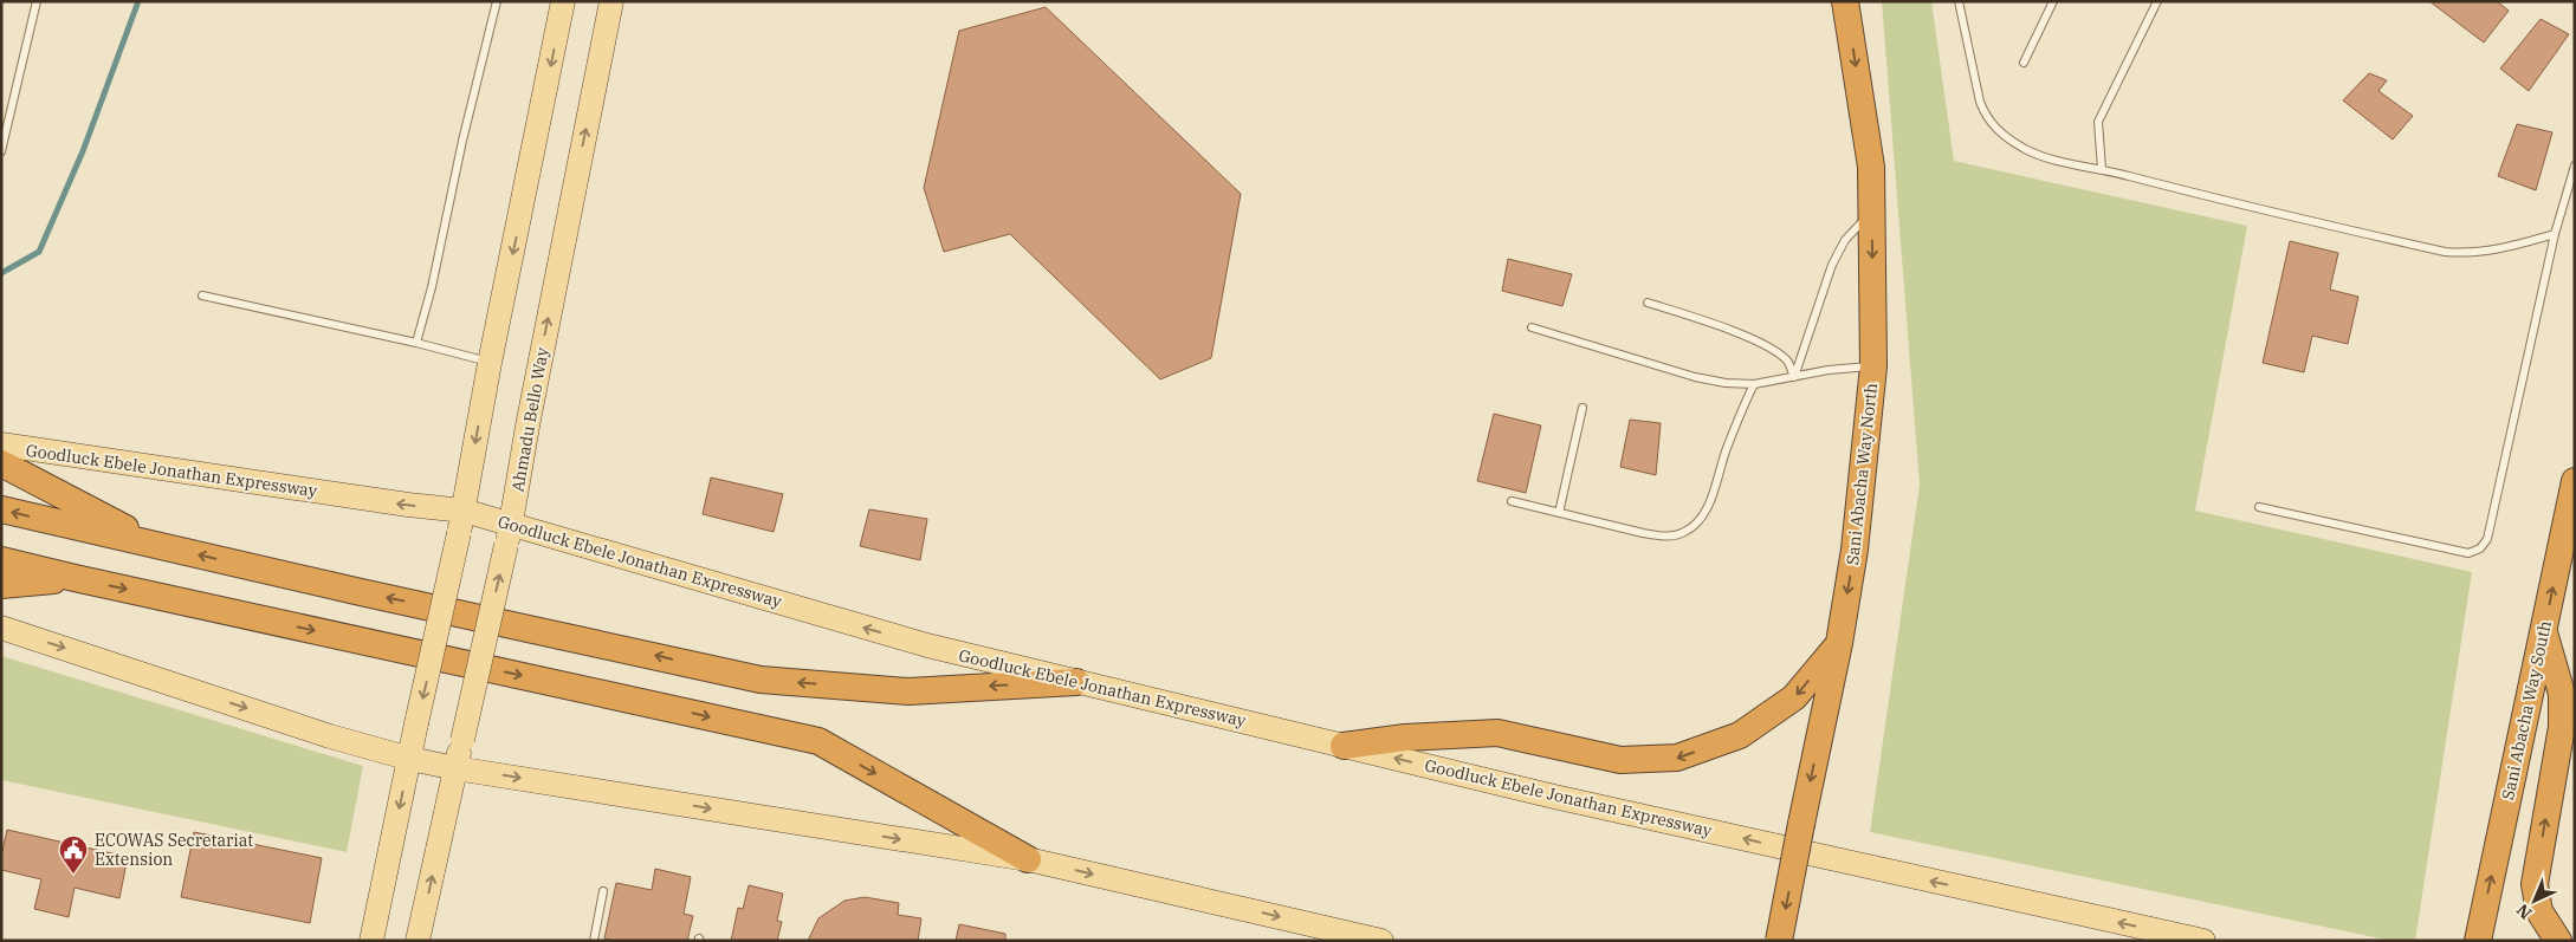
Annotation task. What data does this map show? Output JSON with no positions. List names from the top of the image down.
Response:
{
  "streets": {
    "highway": ["Sani Abacha Way North", "Sani Abacha Way South"],
    "main road": ["Ahmadu Bello Way", "Goodluck Ebele Jonathan Expressway"]
  },
  "crossings": [
    ["Ahmadu Bello Way", "Goodluck Ebele Jonathan Expressway"]
  ],
  "one_way": ["Sani Abacha Way North"],
  "places": {
    "public building": ["ECOWAS Secretariat Extension"]
  },
  "north": "bottom left"
}
